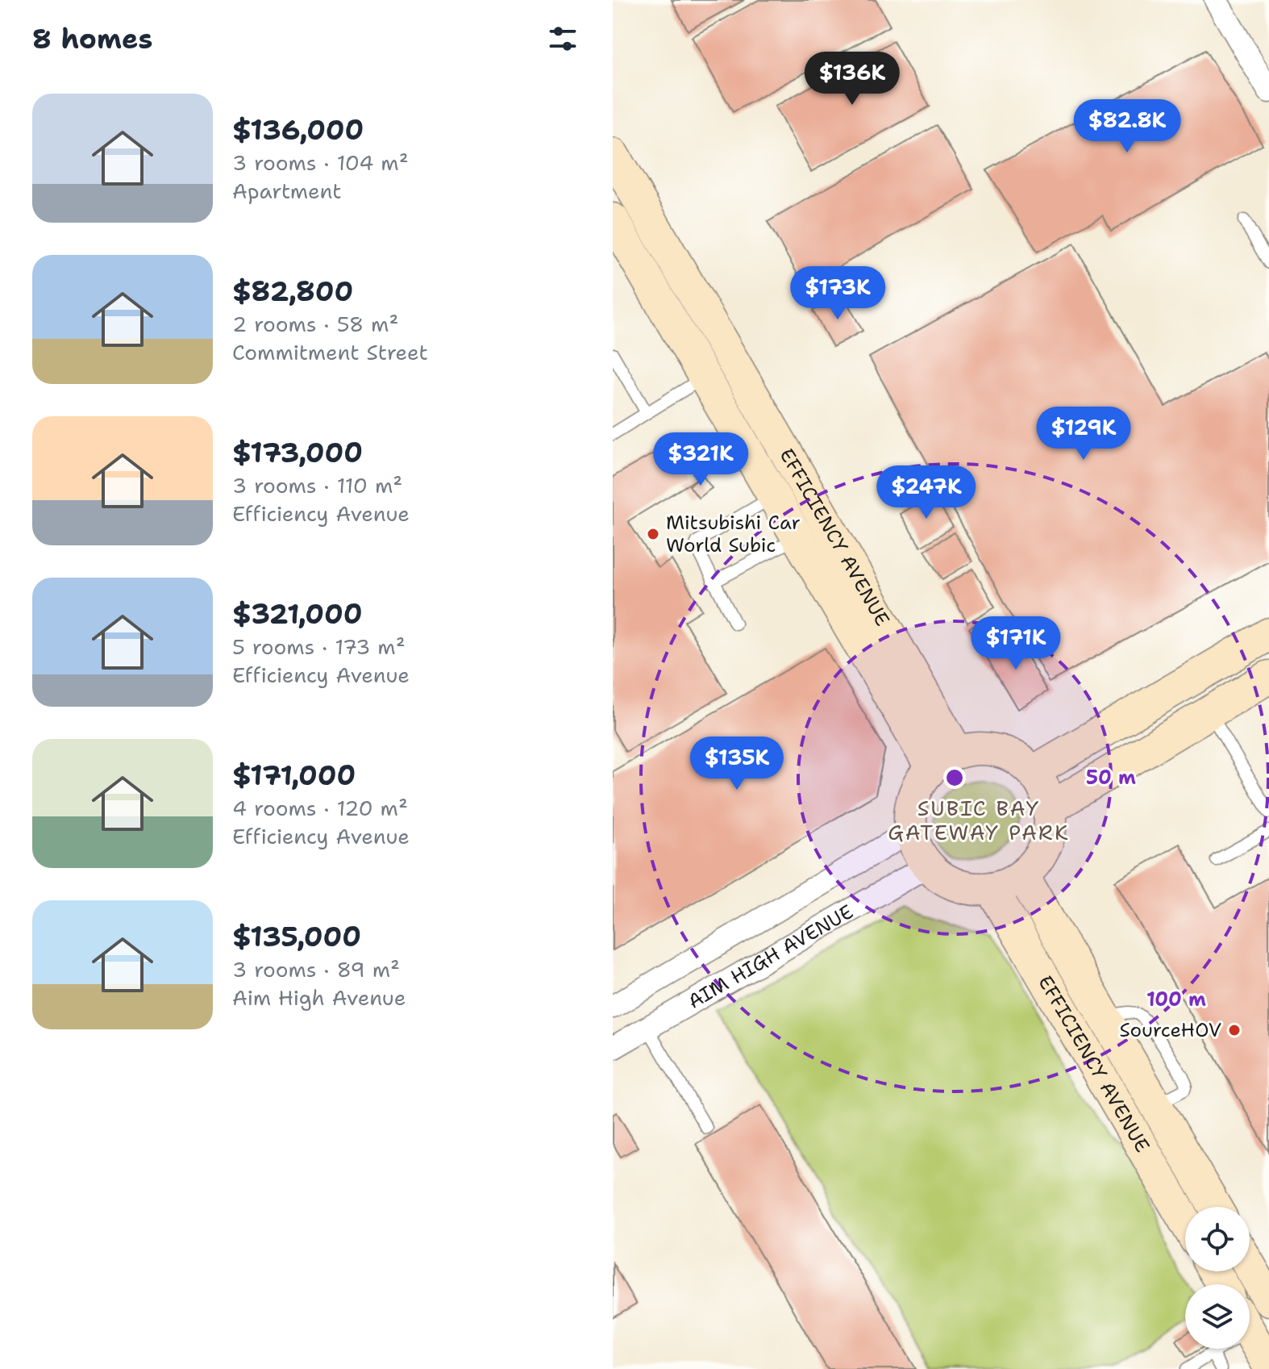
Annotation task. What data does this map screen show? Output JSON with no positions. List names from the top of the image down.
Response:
{
  "streets": {
    "street": ["EFFICIENCY AVENUE", "AIM HIGH AVENUE"]
  },
  "crossings": [
    ["EFFICIENCY AVENUE", "AIM HIGH AVENUE"]
  ],
  "districts": ["SUBIC BAY GATEWAY PARK"],
  "places": ["Mitsubishi Car World Subic", "SourceHOV"],
  "page": {
    "heading": "8 homes",
    "price": [
      "$136K",
      "$82.8K",
      "$173K",
      "$129K",
      "$321K",
      "$247K",
      "$171K",
      "$135K"
    ],
    "list": [
      {
        "name": "$136,000",
        "note": "3 rooms · 104 m² · Apartment"
      },
      {
        "name": "$82,800",
        "note": "2 rooms · 58 m² · Commitment Street"
      },
      {
        "name": "$173,000",
        "note": "3 rooms · 110 m² · Efficiency Avenue"
      },
      {
        "name": "$321,000",
        "note": "5 rooms · 173 m² · Efficiency Avenue"
      },
      {
        "name": "$171,000",
        "note": "4 rooms · 120 m² · Efficiency Avenue"
      },
      {
        "name": "$135,000",
        "note": "3 rooms · 89 m² · Aim High Avenue"
      }
    ]
  },
  "rings": ["50 m", "100 m"]
}
